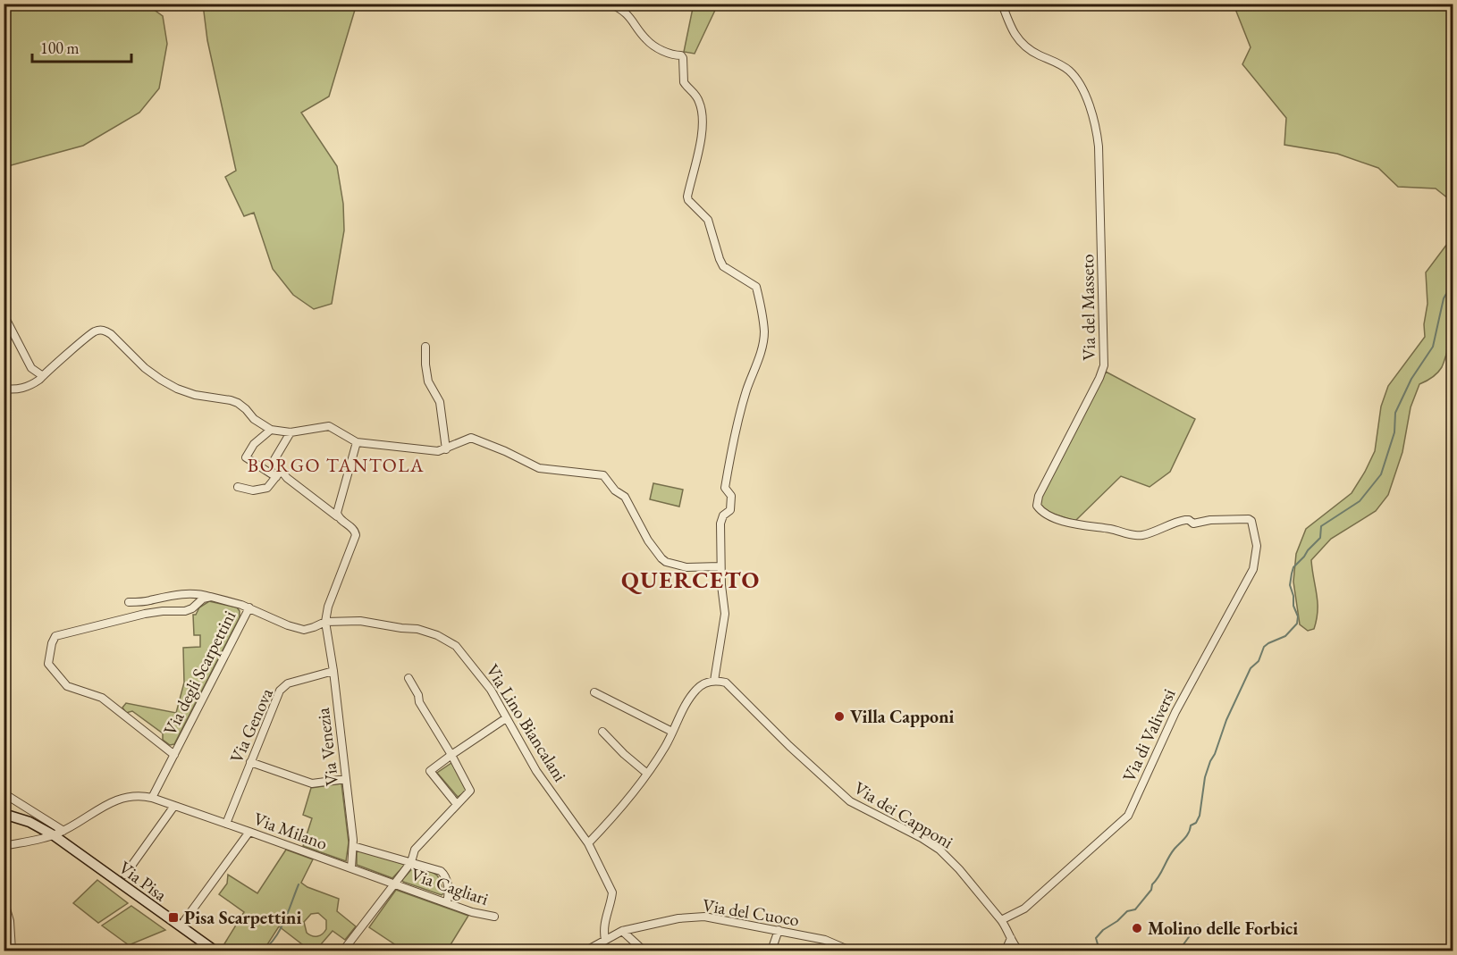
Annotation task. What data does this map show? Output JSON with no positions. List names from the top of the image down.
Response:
{
  "streets": {
    "main road": ["Via Pisa"],
    "street": [
      "Via del Masseto",
      "Via degli Scarpettini",
      "Via Lino Biancalani",
      "Via Genova",
      "Via di Valiversi",
      "Via Venezia",
      "Via dei Capponi",
      "Via Milano",
      "Via Cagliari",
      "Via del Cuoco"
    ]
  },
  "crossings": [
    ["Via del Masseto", "Via di Valiversi"],
    ["Via degli Scarpettini", "Via Lino Biancalani"],
    ["Via Lino Biancalani", "Via Venezia"],
    ["Via Lino Biancalani", "Via del Cuoco"],
    ["Via Genova", "Via Venezia"],
    ["Via Genova", "Via Milano"],
    ["Via di Valiversi", "Via dei Capponi"],
    ["Via Venezia", "Via Milano"],
    ["Via Milano", "Via Cagliari"]
  ],
  "districts": ["BORGO TANTOLA", "QUERCETO"],
  "places": {
    "other": ["Villa Capponi", "Molino delle Forbici"],
    "transit": ["Pisa Scarpettini"]
  },
  "scale_bar": "100 m"
}
